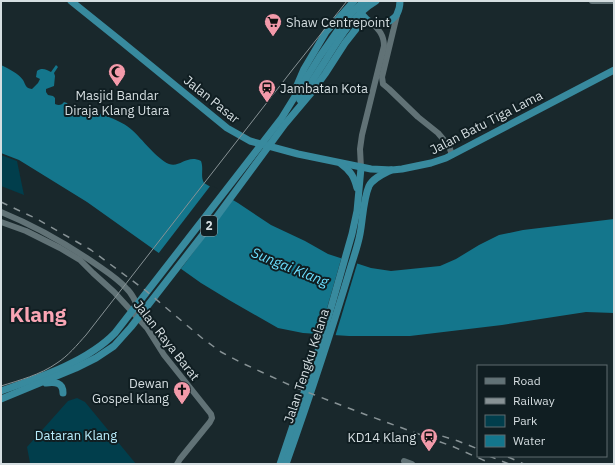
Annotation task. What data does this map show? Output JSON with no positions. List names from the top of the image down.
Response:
{
  "streets": {
    "highway": [
      "Jalan Pasar",
      "Jalan Batu Tiga Lama",
      "2",
      "Jalan Tengku Kelana"
    ],
    "main road": ["Jalan Raya Barat"]
  },
  "crossings": [
    ["Jalan Pasar", "Jalan Batu Tiga Lama"],
    ["Jalan Pasar", "Jalan Tengku Kelana"],
    ["Jalan Batu Tiga Lama", "Jalan Tengku Kelana"]
  ],
  "districts": ["Klang"],
  "water": ["Sungai Klang"],
  "parks": ["Dataran Klang"],
  "places": {
    "supermarket": ["Shaw Centrepoint"],
    "mosque": ["Masjid Bandar Diraja Klang Utara"],
    "station": ["Jambatan Kota", "KD14 Klang"],
    "church": ["Dewan Gospel Klang"]
  },
  "legend": [
    "Road",
    "Railway",
    "Park",
    "Water"
  ]
}
